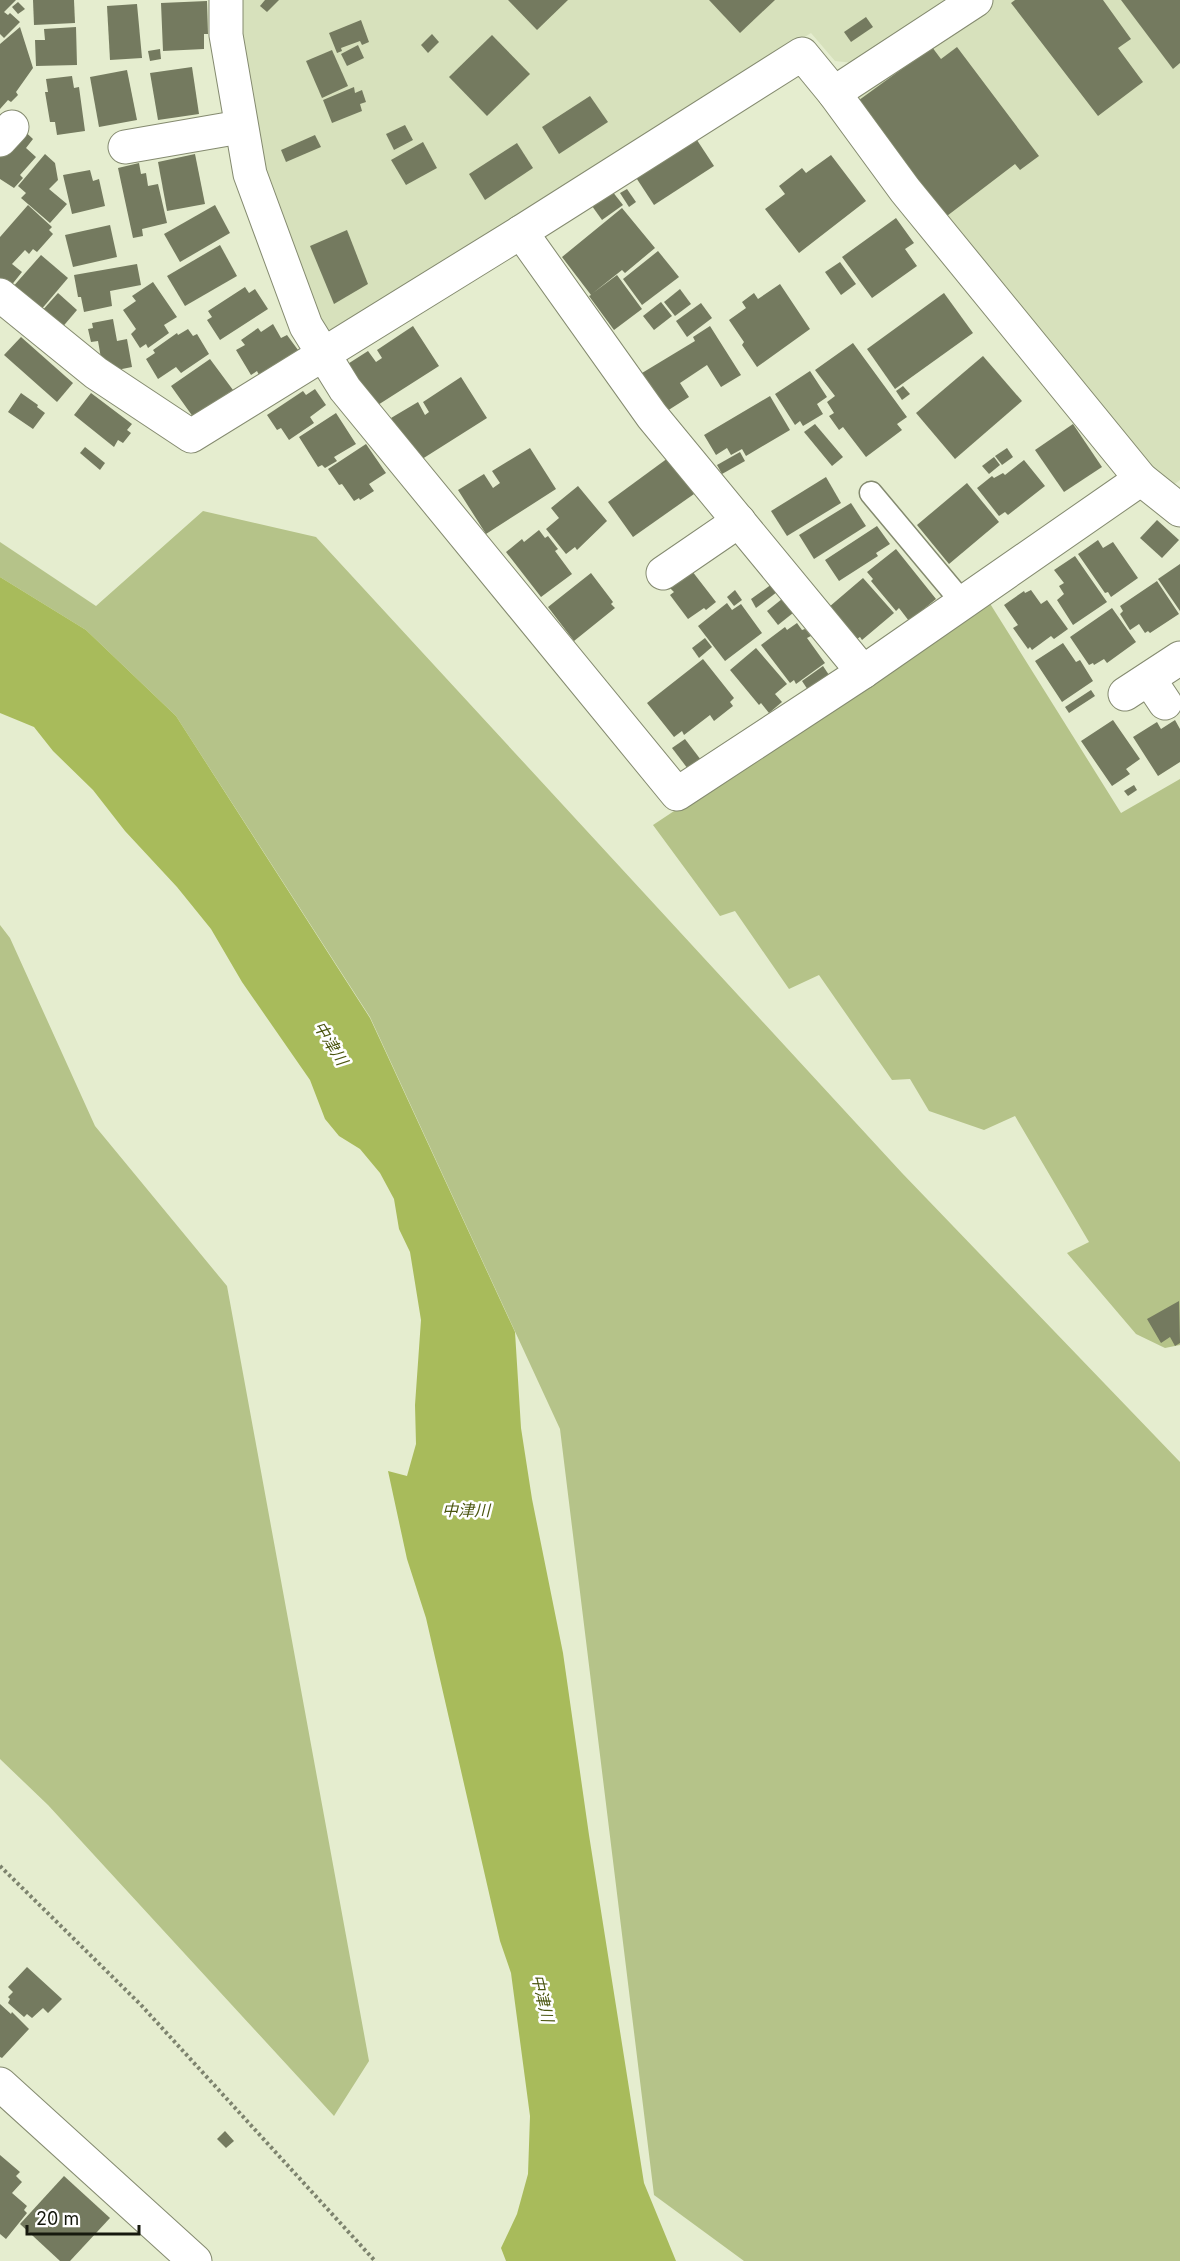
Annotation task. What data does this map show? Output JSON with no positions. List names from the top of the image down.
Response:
{
  "water": ["中津川"],
  "scale_bar": "20 m"
}
